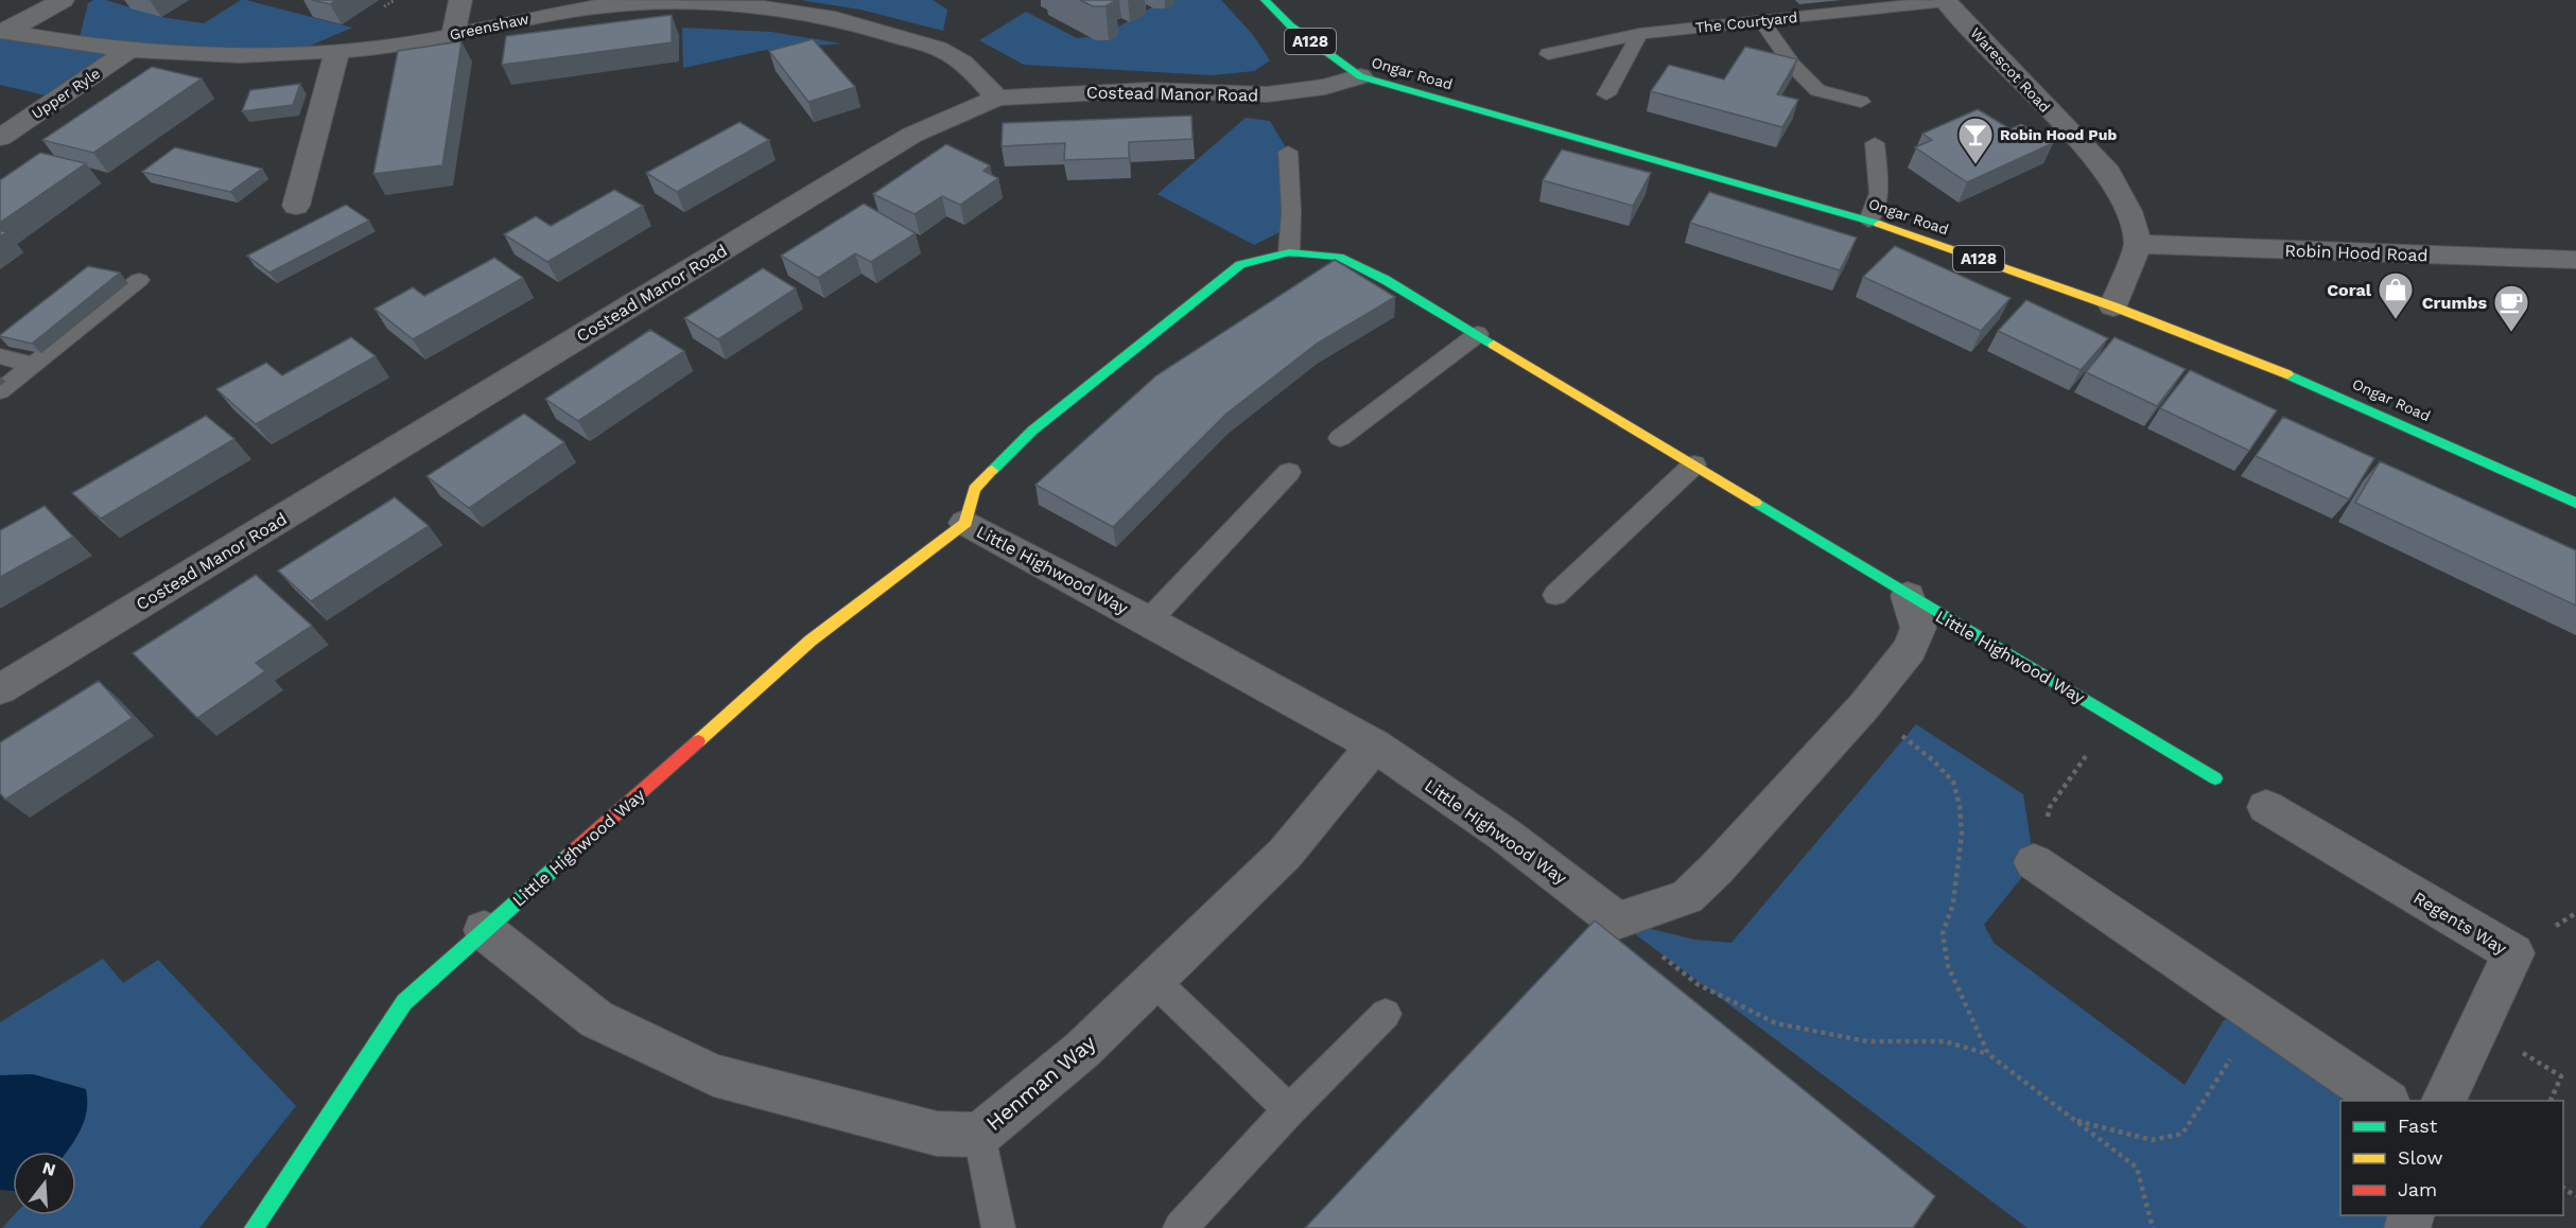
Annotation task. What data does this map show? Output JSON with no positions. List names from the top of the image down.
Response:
{
  "streets": {
    "street": [
      "Greenshaw",
      "A128",
      "Warescot Road",
      "Ongar Road",
      "Upper Ryle",
      "Costead Manor Road",
      "Robin Hood Road",
      "Little Highwood Way",
      "Regents Way",
      "Henman Way"
    ],
    "lane": ["The Courtyard"]
  },
  "crossings": [
    ["The Courtyard", "Warescot Road"],
    ["Greenshaw", "Upper Ryle"],
    ["Greenshaw", "Costead Manor Road"],
    ["Warescot Road", "Robin Hood Road"],
    ["Ongar Road", "Costead Manor Road"],
    ["Little Highwood Way", "Henman Way"]
  ],
  "places": {
    "bar": ["Robin Hood Pub"],
    "shop": ["Coral"],
    "cafe": ["Crumbs"]
  },
  "legend": ["Fast", "Slow", "Jam"],
  "north": "top"
}
